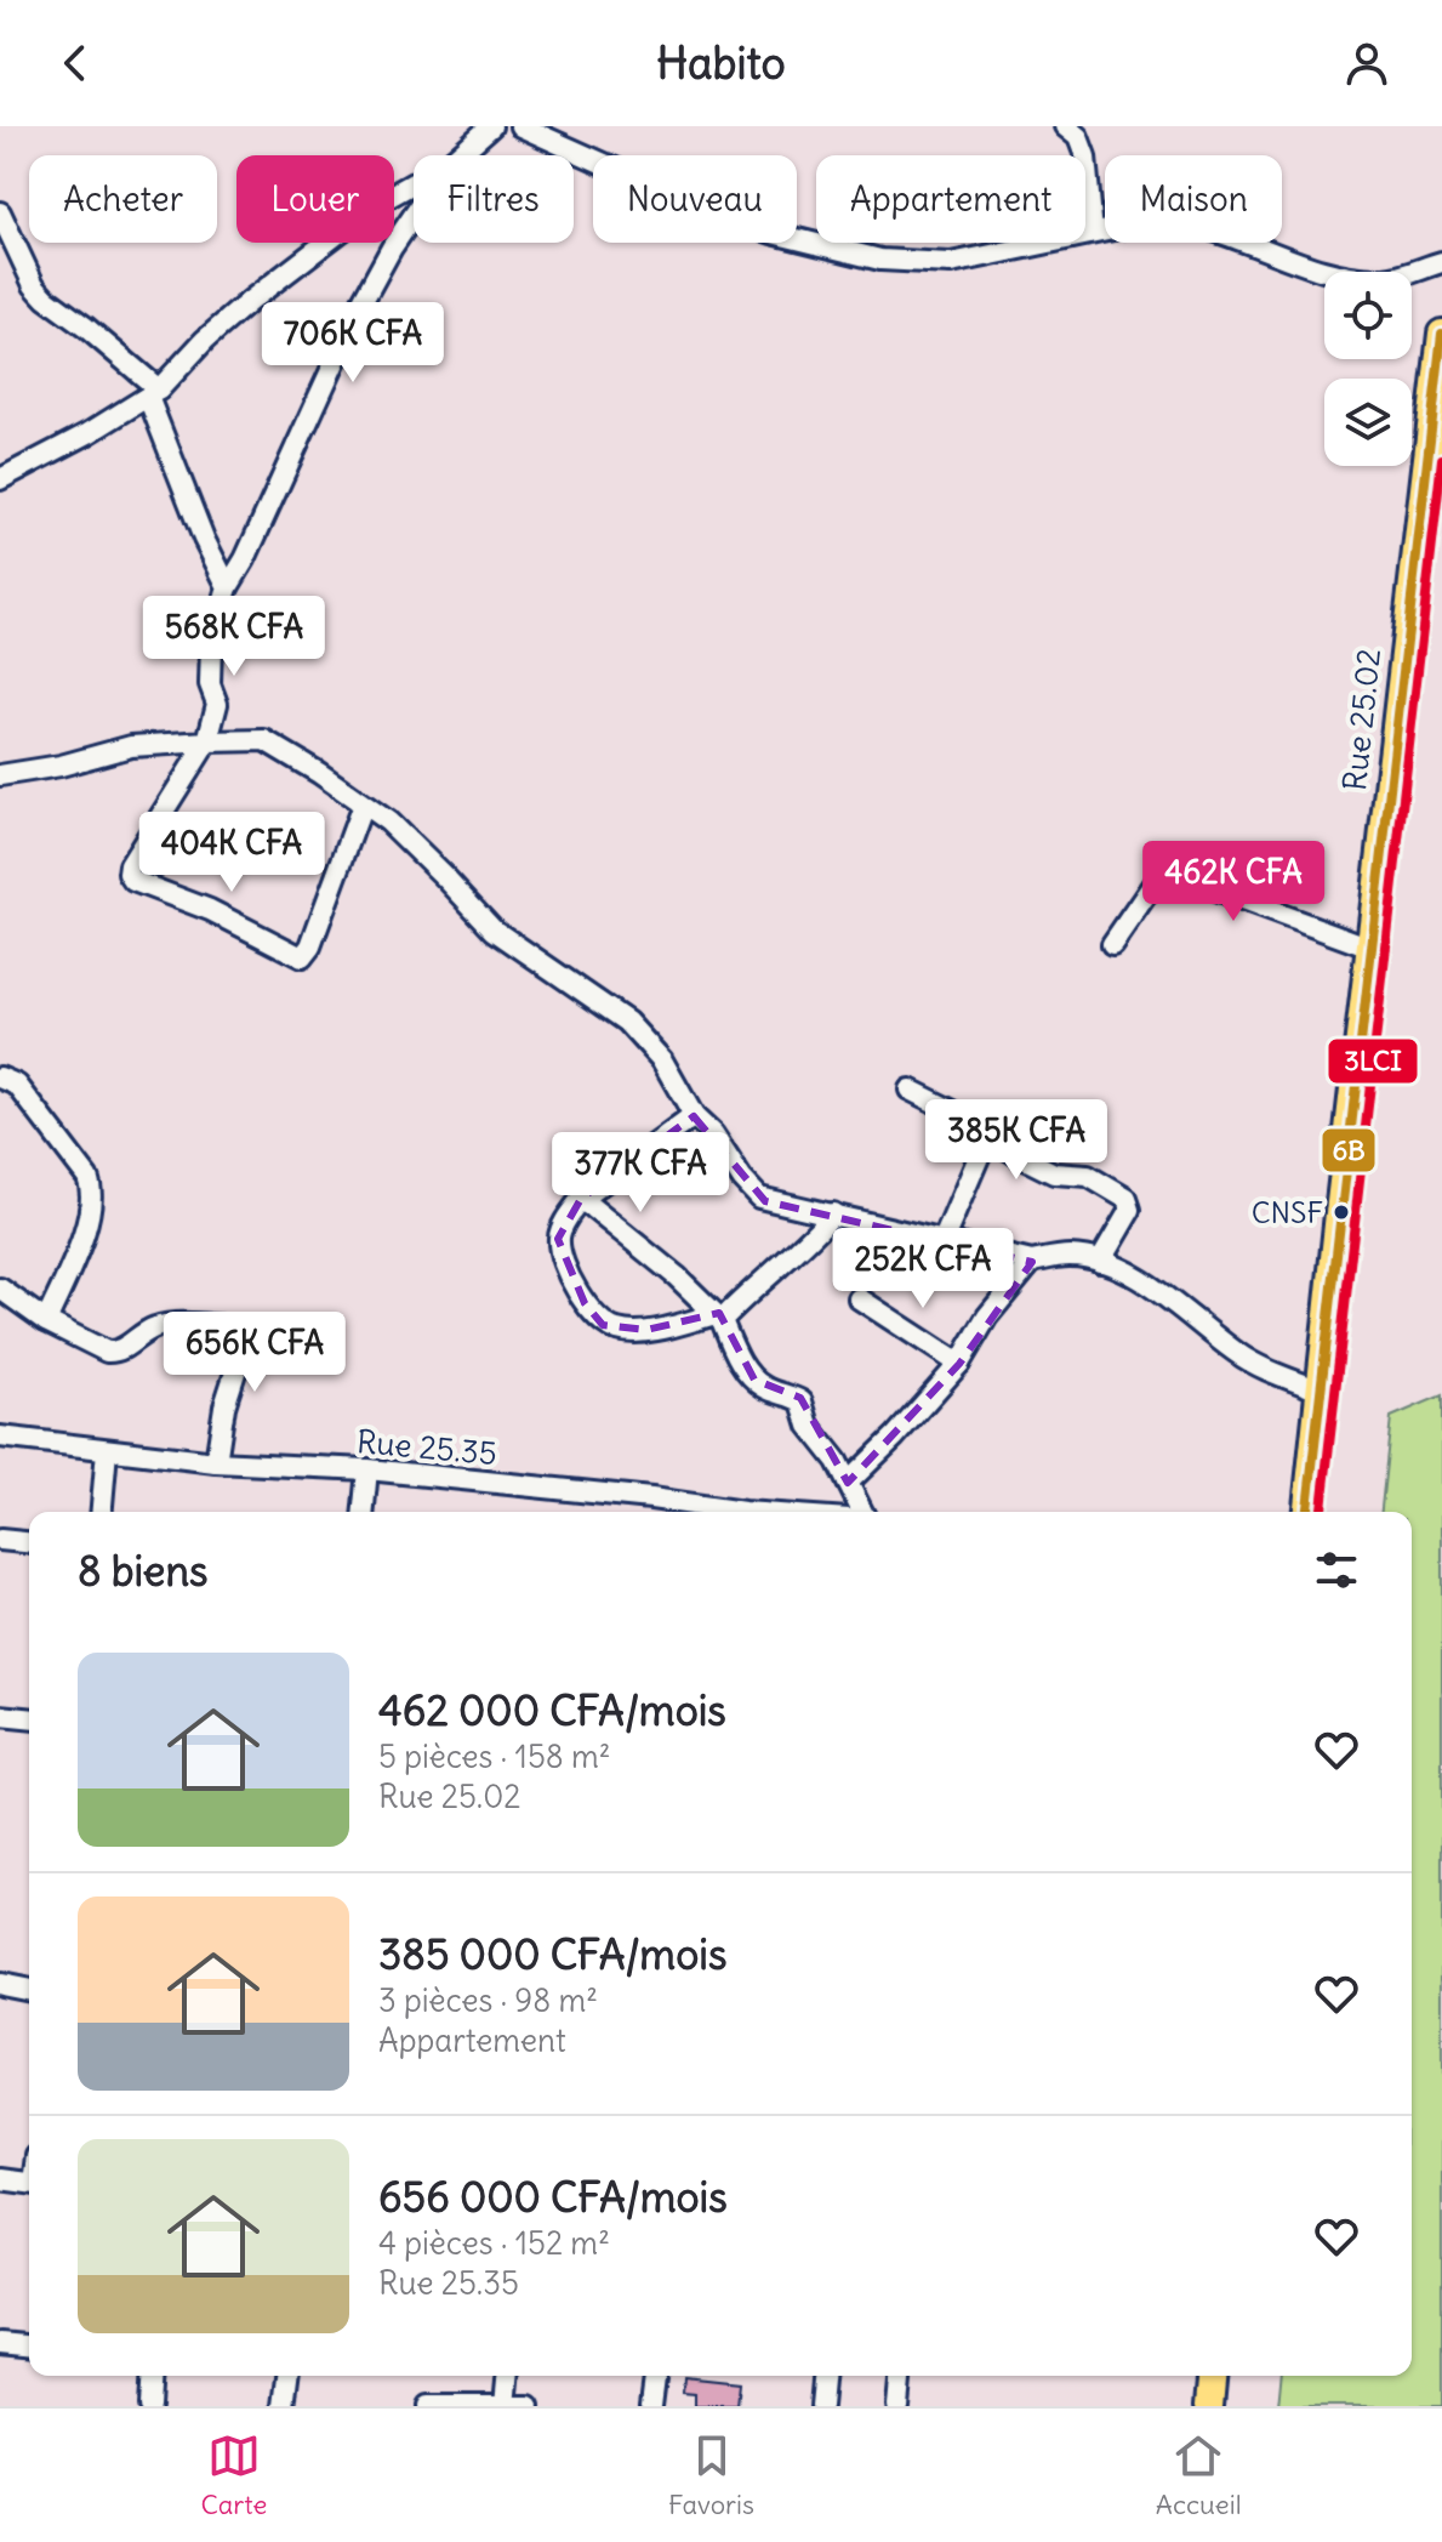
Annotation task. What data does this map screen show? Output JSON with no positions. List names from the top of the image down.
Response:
{
  "streets": {
    "main road": ["Rue 25.02"],
    "street": ["Rue 25.35"]
  },
  "places": ["CNSF"],
  "lines": ["transit line 6B", "transit line 3LCI"],
  "page": {
    "header": "Habito",
    "chip": [
      "Acheter",
      "Louer",
      "Filtres",
      "Nouveau",
      "Appartement",
      "Maison"
    ],
    "price": [
      "706K CFA",
      "568K CFA",
      "404K CFA",
      "462K CFA",
      "385K CFA",
      "377K CFA",
      "252K CFA",
      "656K CFA"
    ],
    "heading": "8 biens",
    "list": [
      {
        "name": "462 000 CFA/mois",
        "note": "5 pièces · 158 m² · Rue 25.02"
      },
      {
        "name": "385 000 CFA/mois",
        "note": "3 pièces · 98 m² · Appartement"
      },
      {
        "name": "656 000 CFA/mois",
        "note": "4 pièces · 152 m² · Rue 25.35"
      }
    ],
    "tabs": ["Carte", "Favoris", "Accueil"]
  }
}
